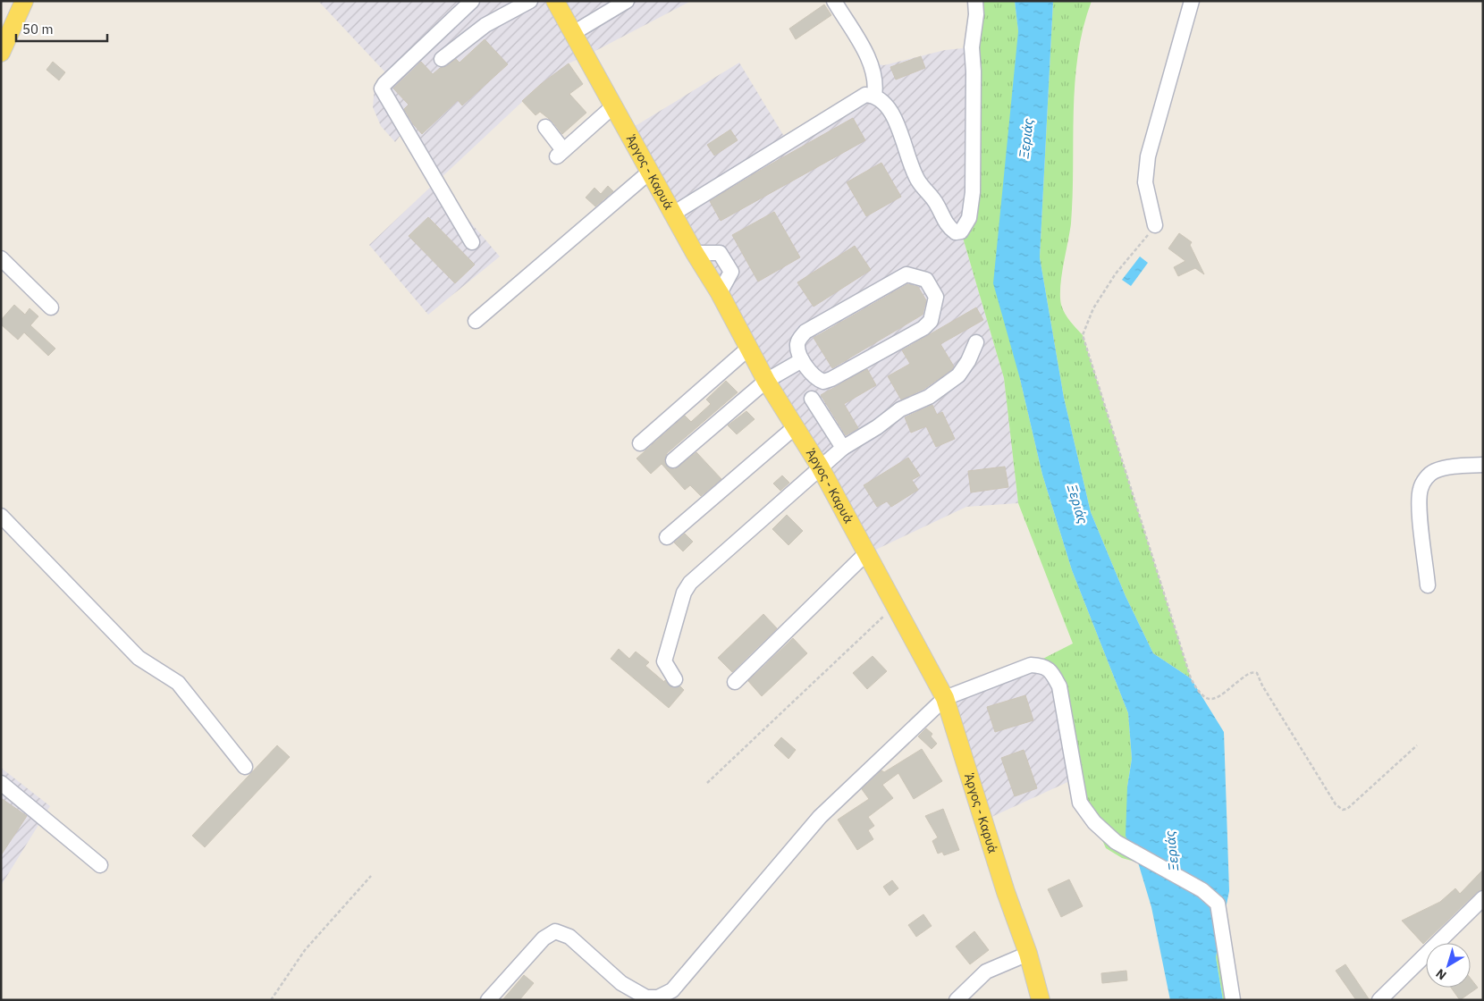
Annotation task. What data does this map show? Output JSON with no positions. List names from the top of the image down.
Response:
{
  "streets": {
    "main road": ["Άργος - Καρυά"]
  },
  "water": ["Ξεριάς"],
  "scale_bar": "50 m",
  "north": "bottom left"
}
